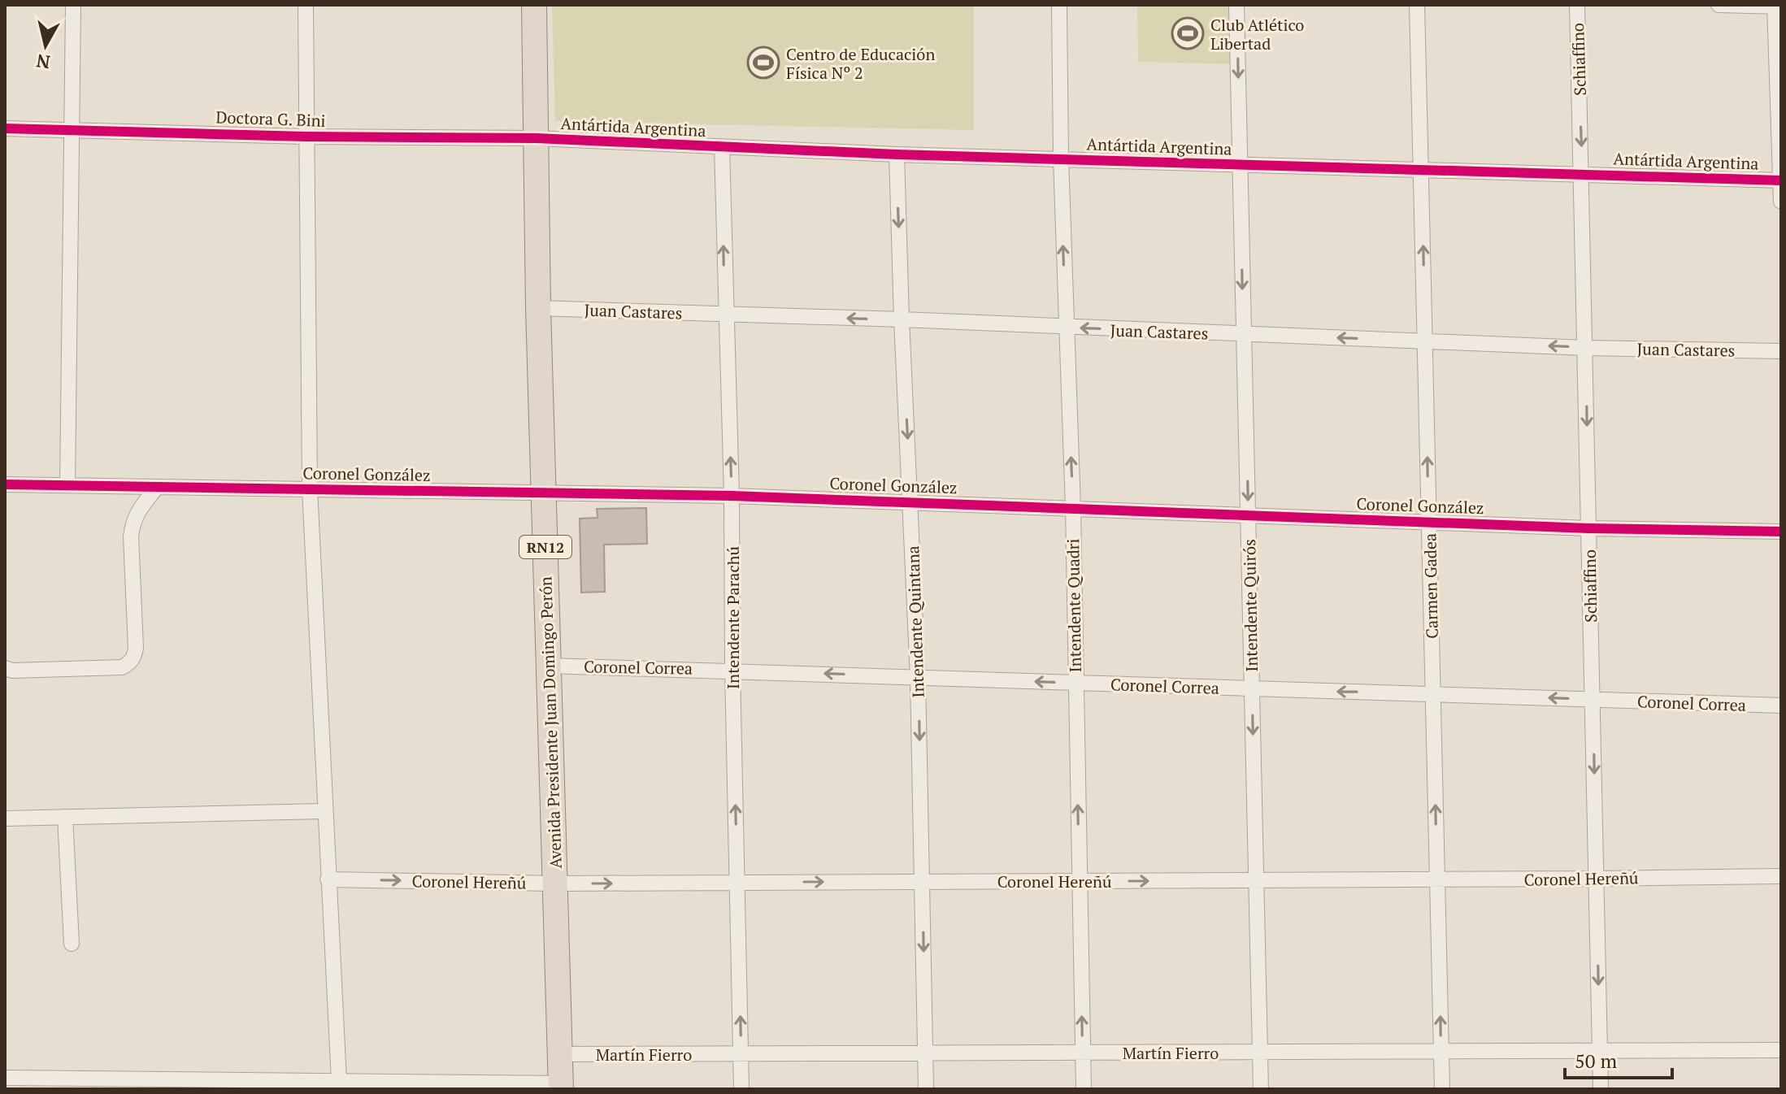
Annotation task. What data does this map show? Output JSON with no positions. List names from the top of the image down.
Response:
{
  "streets": {
    "highway": ["RN12", "Avenida Presidente Juan Domingo Perón"],
    "street": [
      "Schiaffino",
      "Doctora G. Bini",
      "Antártida Argentina",
      "Juan Castares",
      "Coronel González",
      "Carmen Gadea",
      "Intendente Quadri",
      "Intendente Quirós",
      "Intendente Parachú",
      "Intendente Quintana",
      "Coronel Correa",
      "Coronel Hereñú",
      "Martín Fierro"
    ]
  },
  "crossings": [
    ["Schiaffino", "Antártida Argentina"],
    ["Schiaffino", "Juan Castares"],
    ["Schiaffino", "Coronel González"],
    ["Schiaffino", "Coronel Correa"],
    ["Schiaffino", "Coronel Hereñú"],
    ["Schiaffino", "Martín Fierro"],
    ["Doctora G. Bini", "Antártida Argentina"],
    ["Doctora G. Bini", "Avenida Presidente Juan Domingo Perón"],
    ["Antártida Argentina", "Carmen Gadea"],
    ["Antártida Argentina", "Intendente Quadri"],
    ["Antártida Argentina", "Intendente Quirós"],
    ["Antártida Argentina", "Intendente Parachú"],
    ["Antártida Argentina", "Intendente Quintana"],
    ["Antártida Argentina", "Avenida Presidente Juan Domingo Perón"],
    ["Juan Castares", "Carmen Gadea"],
    ["Juan Castares", "Intendente Quadri"],
    ["Juan Castares", "Intendente Quirós"],
    ["Juan Castares", "Intendente Parachú"],
    ["Juan Castares", "Intendente Quintana"],
    ["Juan Castares", "Avenida Presidente Juan Domingo Perón"],
    ["Coronel González", "Carmen Gadea"],
    ["Coronel González", "Intendente Quadri"],
    ["Coronel González", "Intendente Quirós"],
    ["Coronel González", "Intendente Parachú"],
    ["Coronel González", "Intendente Quintana"],
    ["Coronel González", "Avenida Presidente Juan Domingo Perón"],
    ["Carmen Gadea", "Coronel Correa"],
    ["Carmen Gadea", "Coronel Hereñú"],
    ["Carmen Gadea", "Martín Fierro"],
    ["Intendente Quadri", "Coronel Correa"],
    ["Intendente Quadri", "Coronel Hereñú"],
    ["Intendente Quadri", "Martín Fierro"],
    ["Intendente Quirós", "Coronel Correa"],
    ["Intendente Quirós", "Coronel Hereñú"],
    ["Intendente Quirós", "Martín Fierro"],
    ["Intendente Parachú", "Coronel Correa"],
    ["Intendente Parachú", "Coronel Hereñú"],
    ["Intendente Parachú", "Martín Fierro"],
    ["Intendente Quintana", "Coronel Correa"],
    ["Intendente Quintana", "Coronel Hereñú"],
    ["Intendente Quintana", "Martín Fierro"],
    ["Coronel Correa", "Avenida Presidente Juan Domingo Perón"],
    ["Avenida Presidente Juan Domingo Perón", "Coronel Hereñú"],
    ["Avenida Presidente Juan Domingo Perón", "Martín Fierro"]
  ],
  "one_way": [
    "Schiaffino",
    "Juan Castares",
    "Carmen Gadea",
    "Intendente Quadri",
    "Intendente Quirós",
    "Intendente Parachú",
    "Intendente Quintana",
    "Coronel Correa",
    "Coronel Hereñú"
  ],
  "places": {
    "sports": ["Club Atlético Libertad", "Centro de Educación Física Nº 2"]
  },
  "scale_bar": "50 m",
  "north": "bottom"
}
